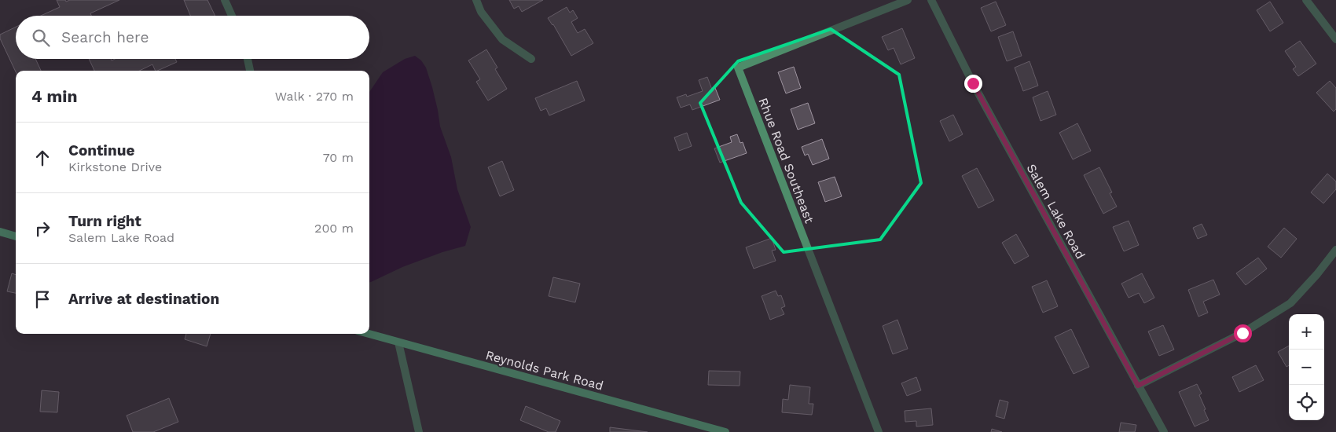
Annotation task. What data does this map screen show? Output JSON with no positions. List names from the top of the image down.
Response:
{
  "streets": {
    "main road": ["Reynolds Park Road"],
    "street": ["Rhue Road Southeast", "Salem Lake Road"]
  },
  "page": {
    "search": "Search here",
    "heading": ["4 min", "Walk · 270 m"],
    "list": [
      ["Continue", "Kirkstone Drive", "70 m"],
      ["Turn right", "Salem Lake Road", "200 m"],
      "Arrive at destination"
    ],
    "map_buttons": ["+", "−"]
  }
}
